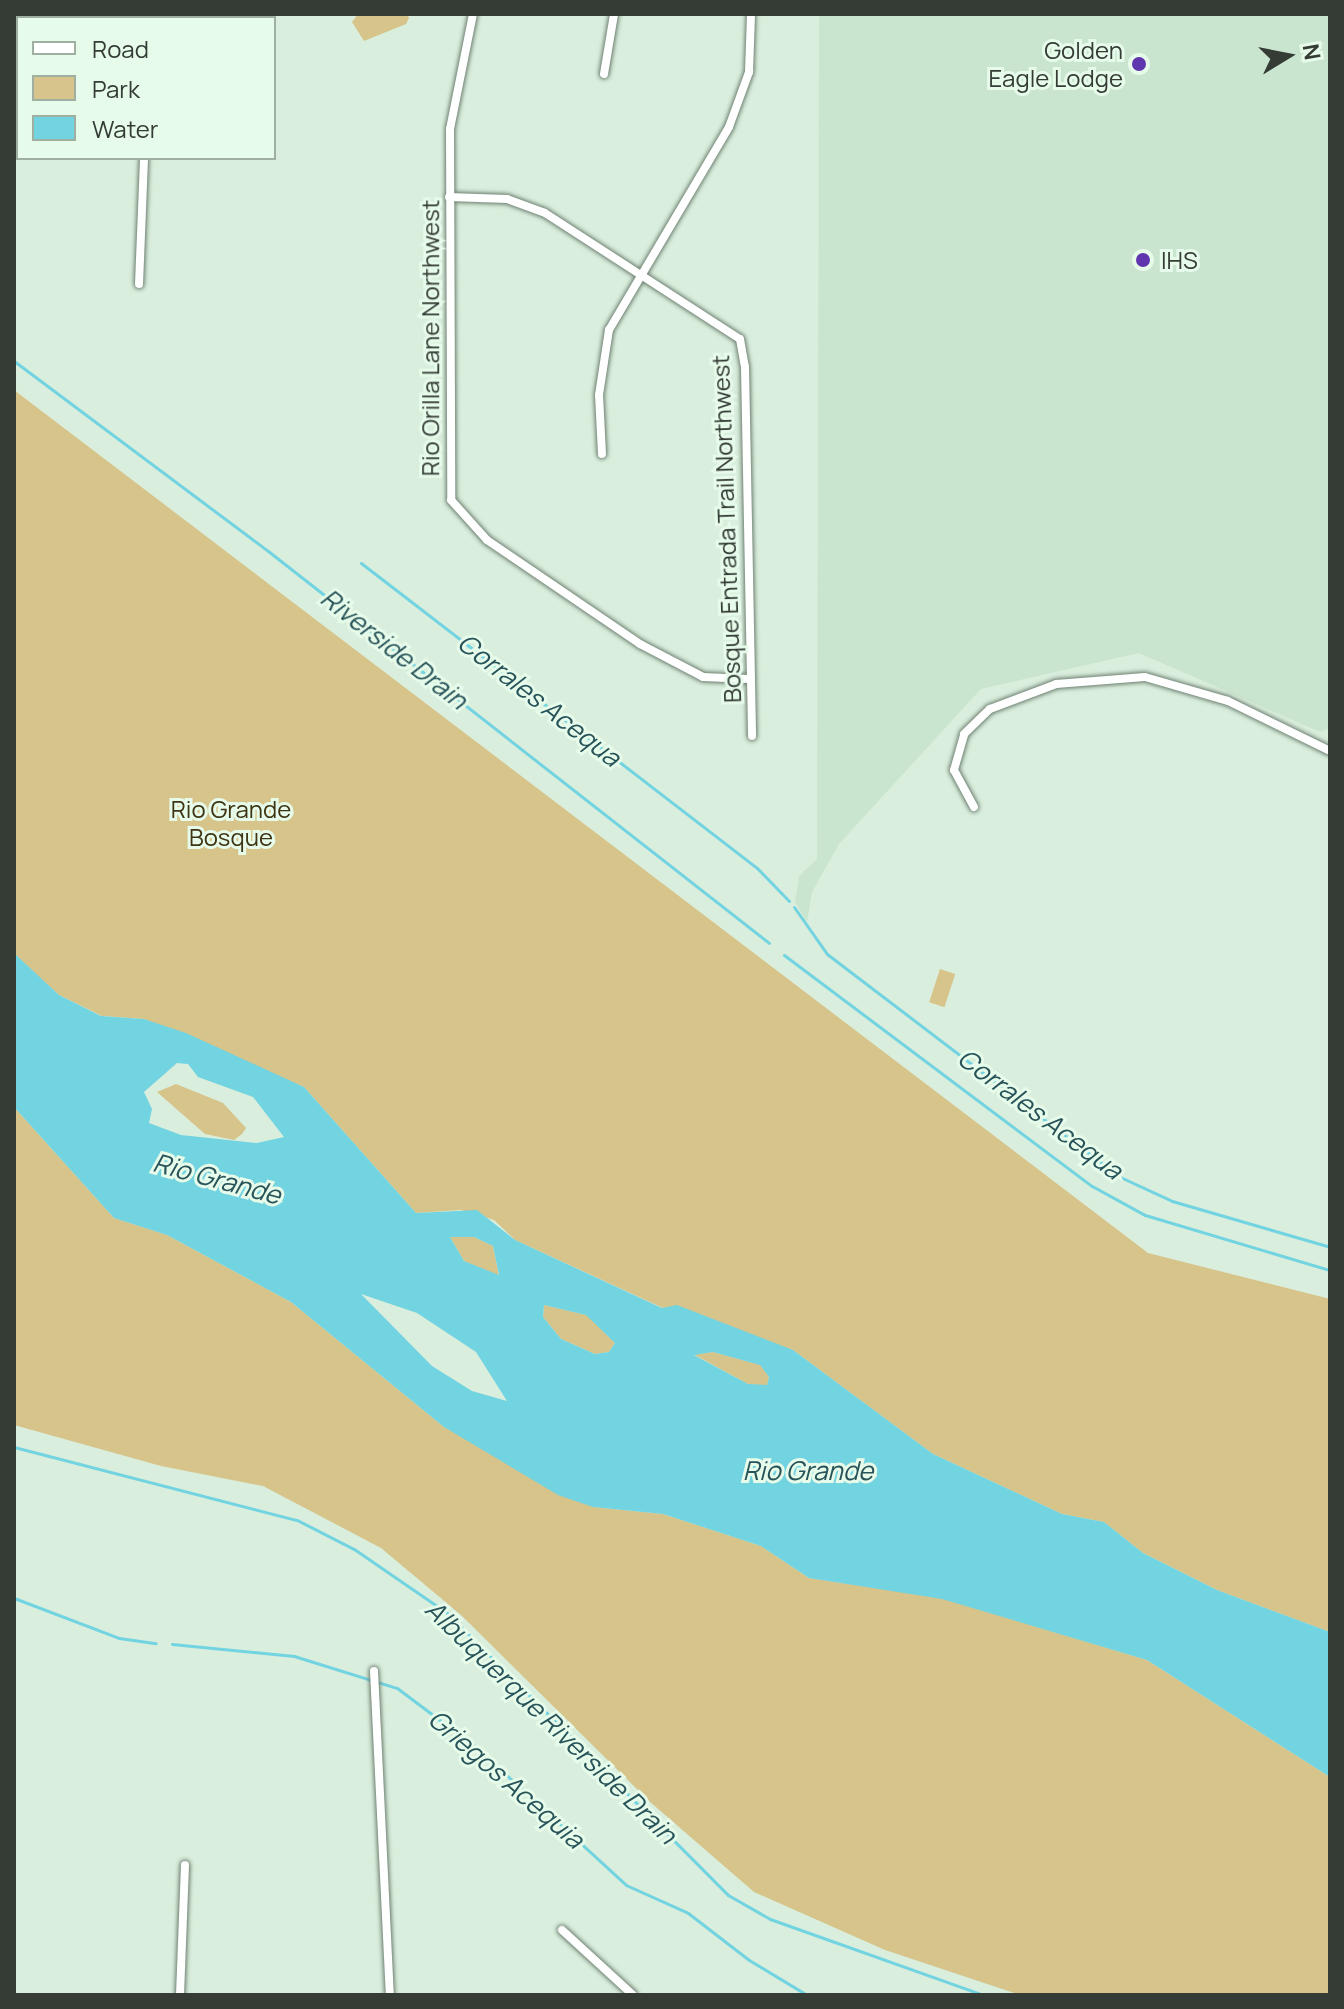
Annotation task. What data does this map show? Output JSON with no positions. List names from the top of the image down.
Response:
{
  "streets": {
    "street": ["Rio Orilla Lane Northwest", "Bosque Entrada Trail Northwest"]
  },
  "crossings": [
    ["Rio Orilla Lane Northwest", "Bosque Entrada Trail Northwest"]
  ],
  "water": [
    "Riverside Drain",
    "Corrales Acequa",
    "Rio Grande",
    "Albuquerque Riverside Drain",
    "Griegos Acequia"
  ],
  "parks": ["Rio Grande Bosque"],
  "places": ["Golden Eagle Lodge", "IHS"],
  "legend": ["Road", "Park", "Water"],
  "north": "right"
}
